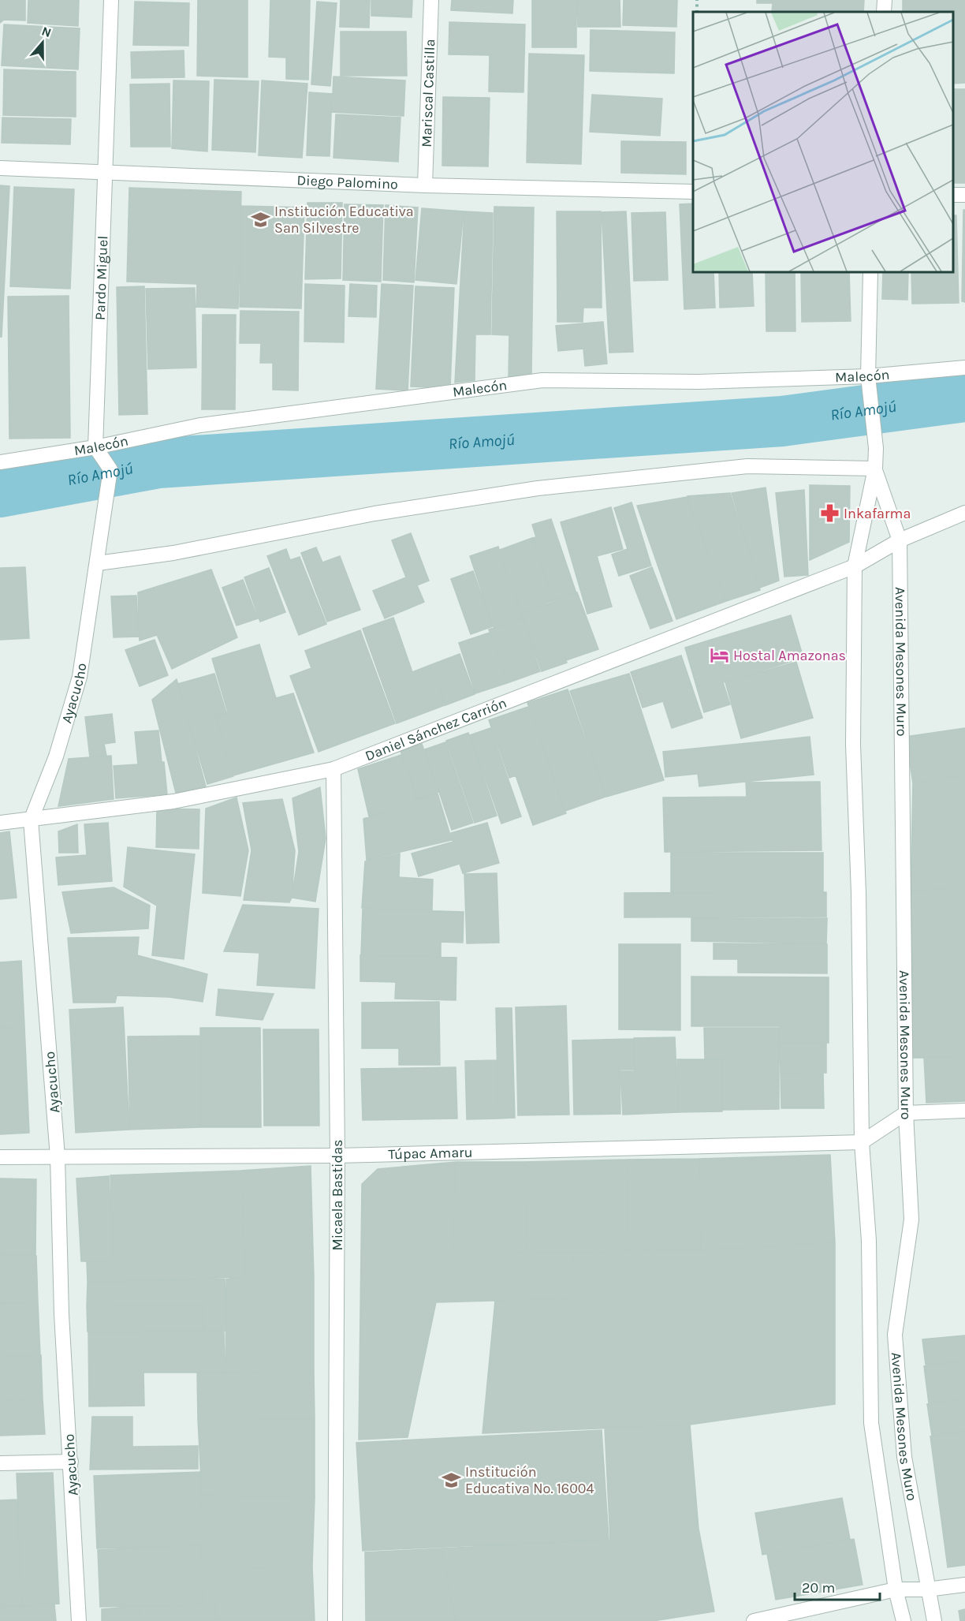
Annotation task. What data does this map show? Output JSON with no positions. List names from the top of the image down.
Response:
{
  "streets": {
    "street": [
      "Mariscal Castilla",
      "Diego Palomino",
      "Pardo Miguel",
      "Malecón",
      "Avenida Mesones Muro",
      "Ayacucho",
      "Daniel Sánchez Carrión",
      "Túpac Amaru",
      "Micaela Bastidas"
    ]
  },
  "crossings": [
    ["Mariscal Castilla", "Diego Palomino"],
    ["Diego Palomino", "Pardo Miguel"],
    ["Pardo Miguel", "Malecón"],
    ["Malecón", "Avenida Mesones Muro"],
    ["Avenida Mesones Muro", "Daniel Sánchez Carrión"],
    ["Avenida Mesones Muro", "Túpac Amaru"],
    ["Ayacucho", "Daniel Sánchez Carrión"],
    ["Ayacucho", "Túpac Amaru"],
    ["Daniel Sánchez Carrión", "Micaela Bastidas"],
    ["Túpac Amaru", "Micaela Bastidas"]
  ],
  "water": ["Río Amojú"],
  "places": {
    "school or university": ["Institución Educativa San Silvestre", "Institución Educativa No. 16004"],
    "pharmacy": ["Inkafarma"],
    "hotel": ["Hostal Amazonas"]
  },
  "scale_bar": "20 m",
  "north": "top"
}
